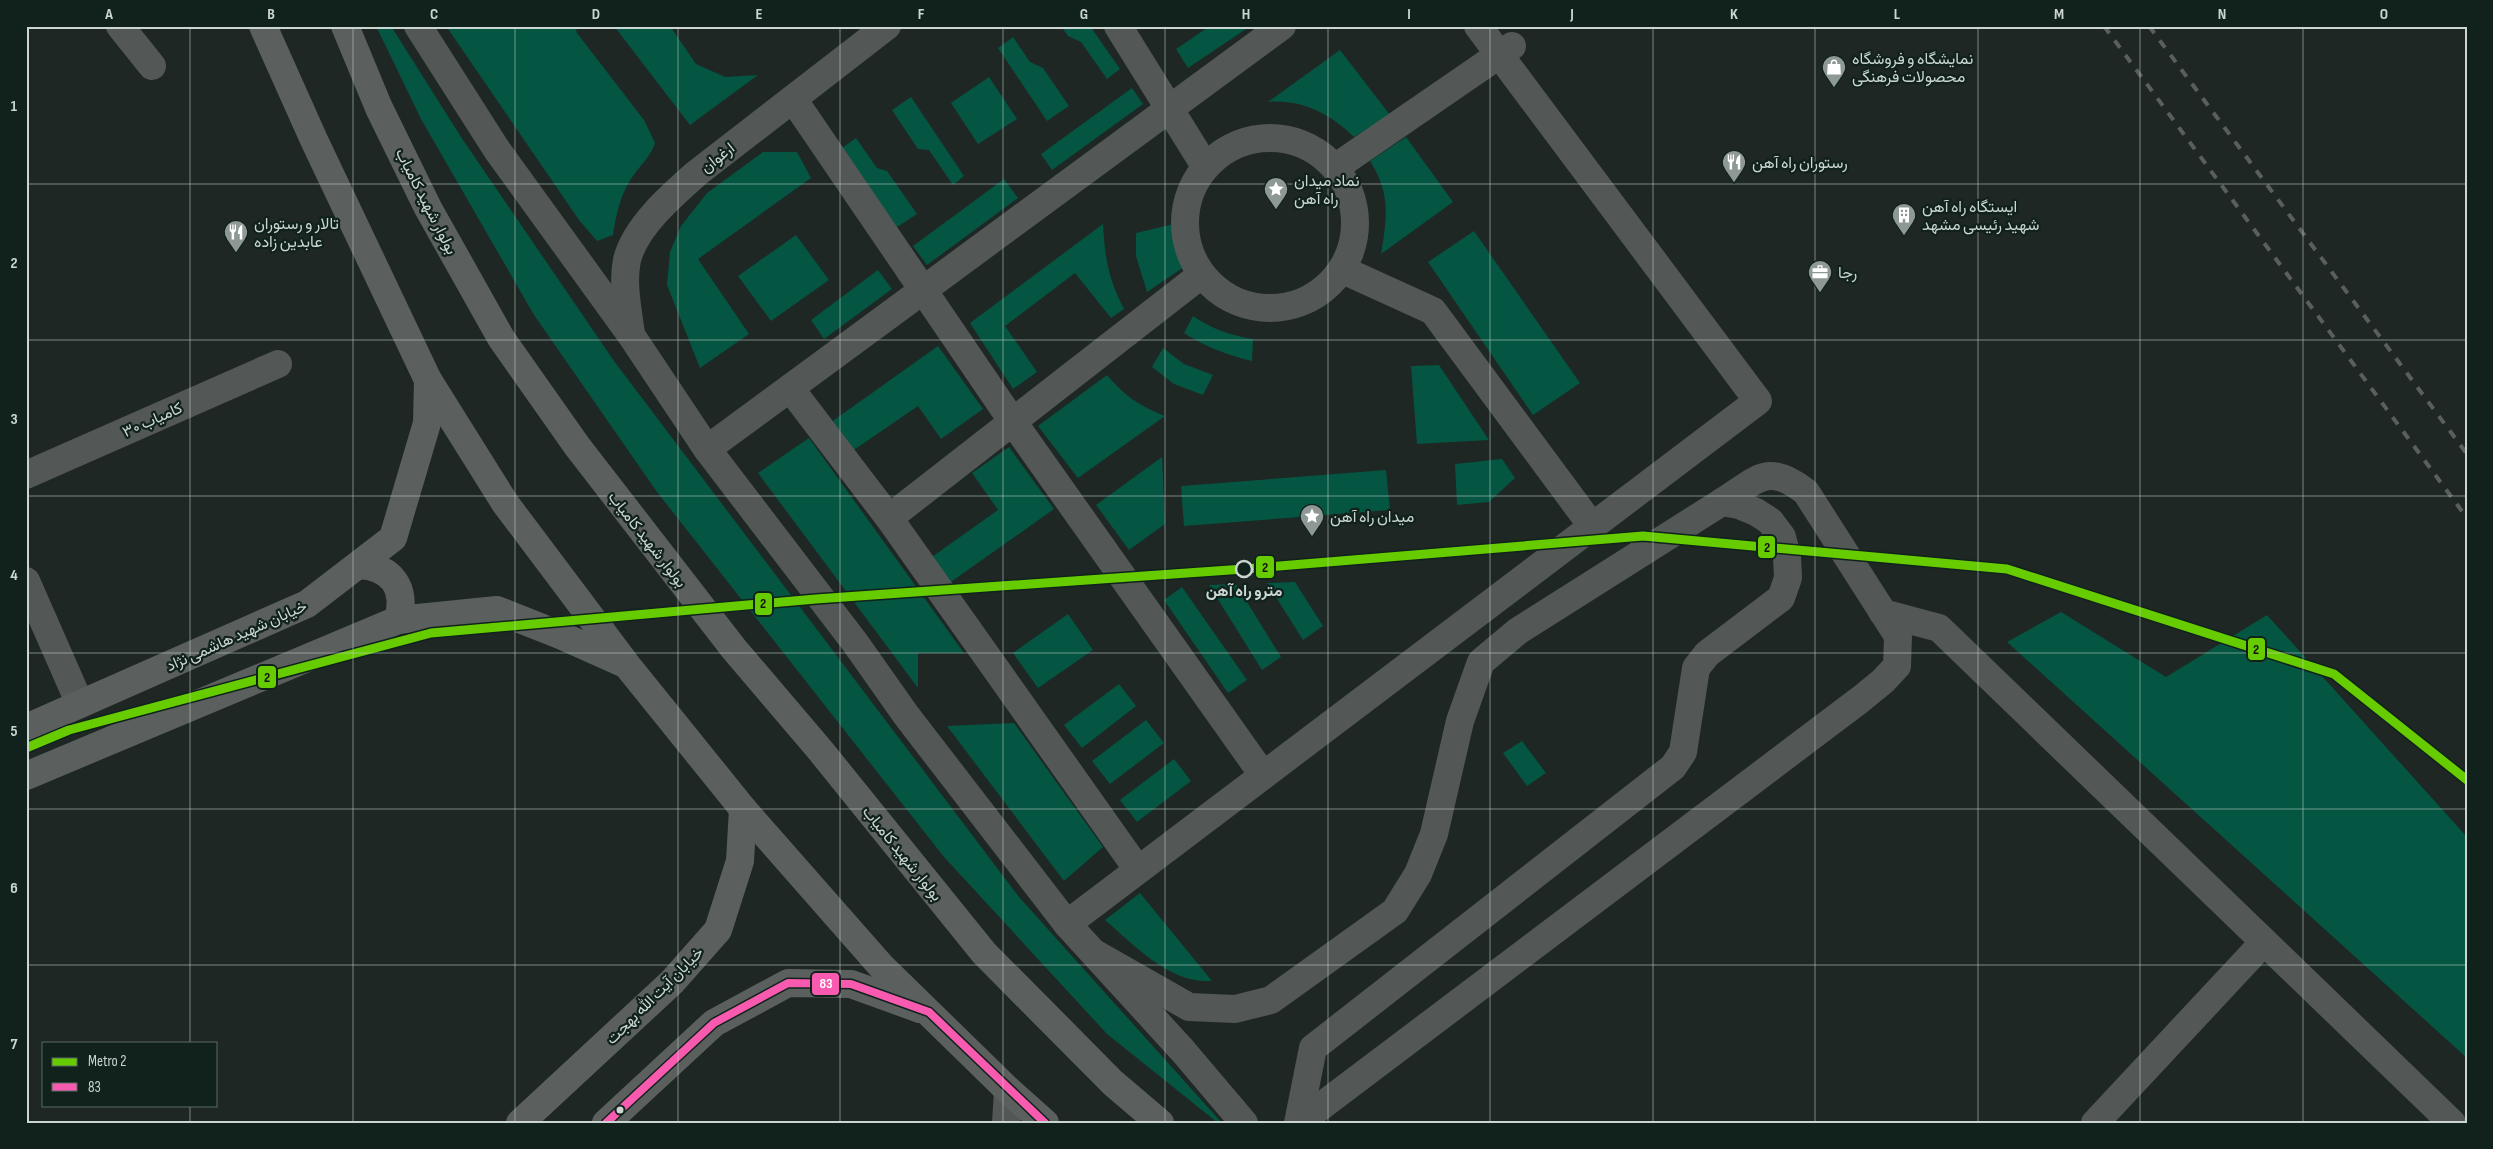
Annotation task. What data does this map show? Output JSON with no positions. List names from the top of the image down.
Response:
{
  "streets": {
    "main road": ["بولوار شهید کامیاب", "خیابان شهید هاشمی نژاد", "خیابان آیت الله بهجت"],
    "street": ["ارغوان", "کامیاب ۳۰"]
  },
  "places": {
    "shop": ["نمایشگاه و فروشگاه محصولات فرهنگی"],
    "restaurant": ["رستوران راه آهن", "تالار و رستوران عابدین زاده"],
    "place": ["نماد میدان راه آهن", "میدان راه آهن"],
    "building": ["ایستگاه راه آهن شهید رئیسی مشهد"],
    "office": ["رجا"],
    "other": ["مترو راه آهن"]
  },
  "lines": ["metro line 2", "transit line 83"],
  "legend": ["Metro 2", "83"],
  "grid": {
    "columns": [
      "A",
      "B",
      "C",
      "D",
      "E",
      "F",
      "G",
      "H",
      "I",
      "J",
      "K",
      "L",
      "M",
      "N",
      "O"
    ],
    "rows": [
      "1",
      "2",
      "3",
      "4",
      "5",
      "6",
      "7"
    ]
  }
}
